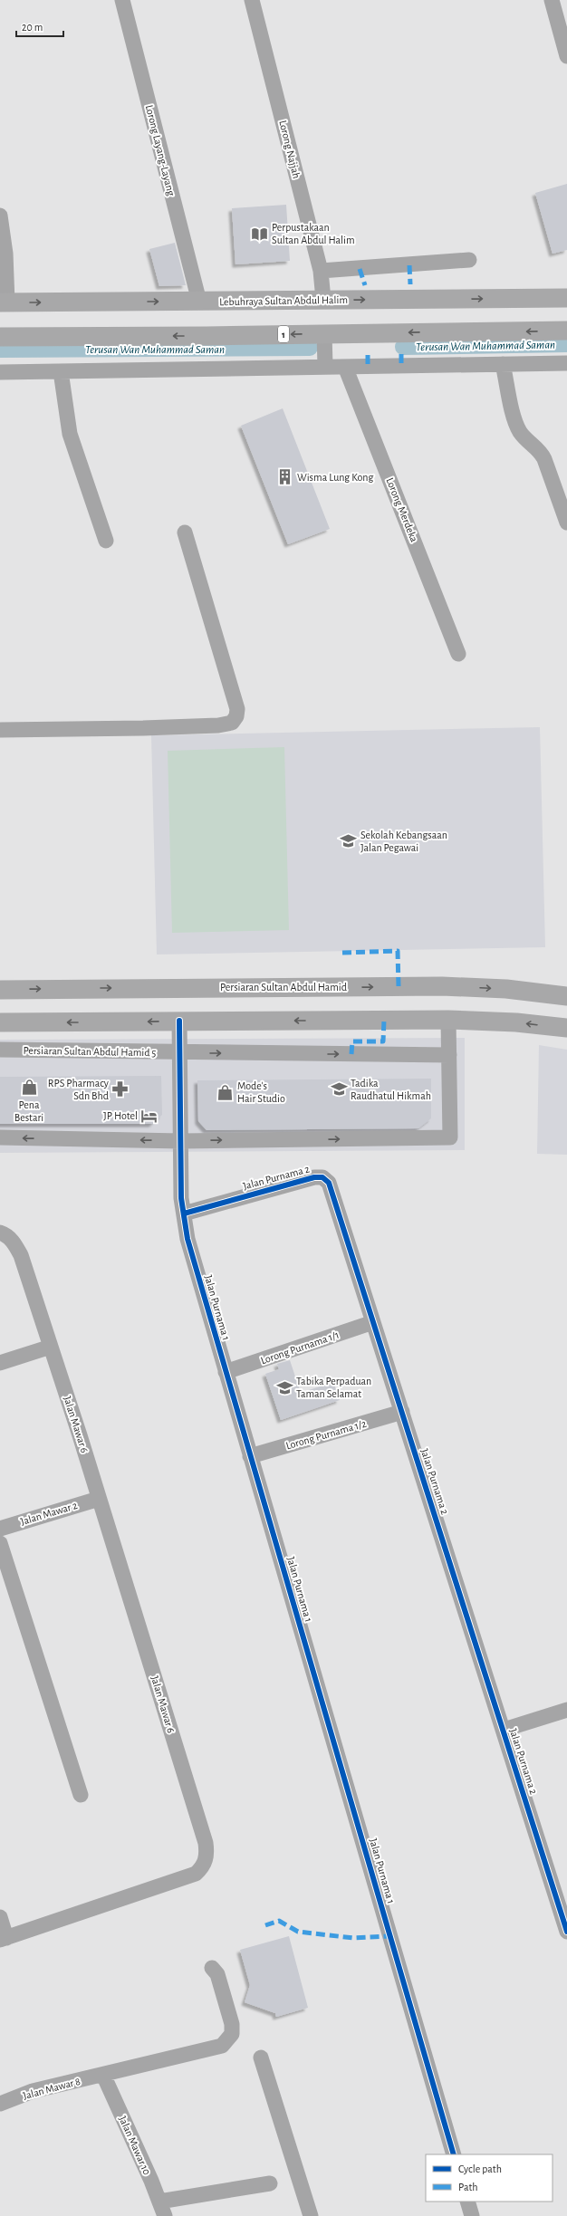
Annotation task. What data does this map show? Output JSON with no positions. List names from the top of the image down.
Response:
{
  "streets": {
    "main road": ["Lebuhraya Sultan Abdul Halim", "1", "Persiaran Sultan Abdul Hamid"],
    "street": [
      "Lorong Najjah",
      "Lorong Layang-Layang",
      "Lorong Merdeka",
      "Persiaran Sultan Abdul Hamid 5",
      "Jalan Purnama 2",
      "Jalan Purnama 1",
      "Lorong Purnama 1/1",
      "Jalan Mawar 6",
      "Lorong Purnama 1/2",
      "Jalan Mawar 2",
      "Jalan Mawar 8",
      "Jalan Mawar 10"
    ]
  },
  "crossings": [
    ["Lorong Najjah", "Lebuhraya Sultan Abdul Halim"],
    ["Lorong Layang-Layang", "Lebuhraya Sultan Abdul Halim"],
    ["Persiaran Sultan Abdul Hamid 5", "Jalan Purnama 1"],
    ["Jalan Purnama 2", "Jalan Purnama 1"],
    ["Jalan Purnama 2", "Lorong Purnama 1/1"],
    ["Jalan Purnama 2", "Lorong Purnama 1/2"],
    ["Jalan Purnama 1", "Lorong Purnama 1/1"],
    ["Jalan Purnama 1", "Lorong Purnama 1/2"],
    ["Jalan Mawar 6", "Jalan Mawar 2"],
    ["Jalan Mawar 8", "Jalan Mawar 10"]
  ],
  "one_way": ["Persiaran Sultan Abdul Hamid 5"],
  "water": ["Terusan Wan Muhammad Saman"],
  "places": {
    "library": ["Perpustakaan Sultan Abdul Halim"],
    "building": ["Wisma Lung Kong"],
    "school or university": ["Sekolah Kebangsaan Jalan Pegawai", "Tadika Raudhatul Hikmah", "Tabika Perpaduan Taman Selamat"],
    "shop": ["Pena Bestari", "Mode's Hair Studio"],
    "pharmacy": ["RPS Pharmacy Sdn Bhd"],
    "hotel": ["JP Hotel"]
  },
  "legend": ["Cycle path", "Path"],
  "scale_bar": "20 m"
}
